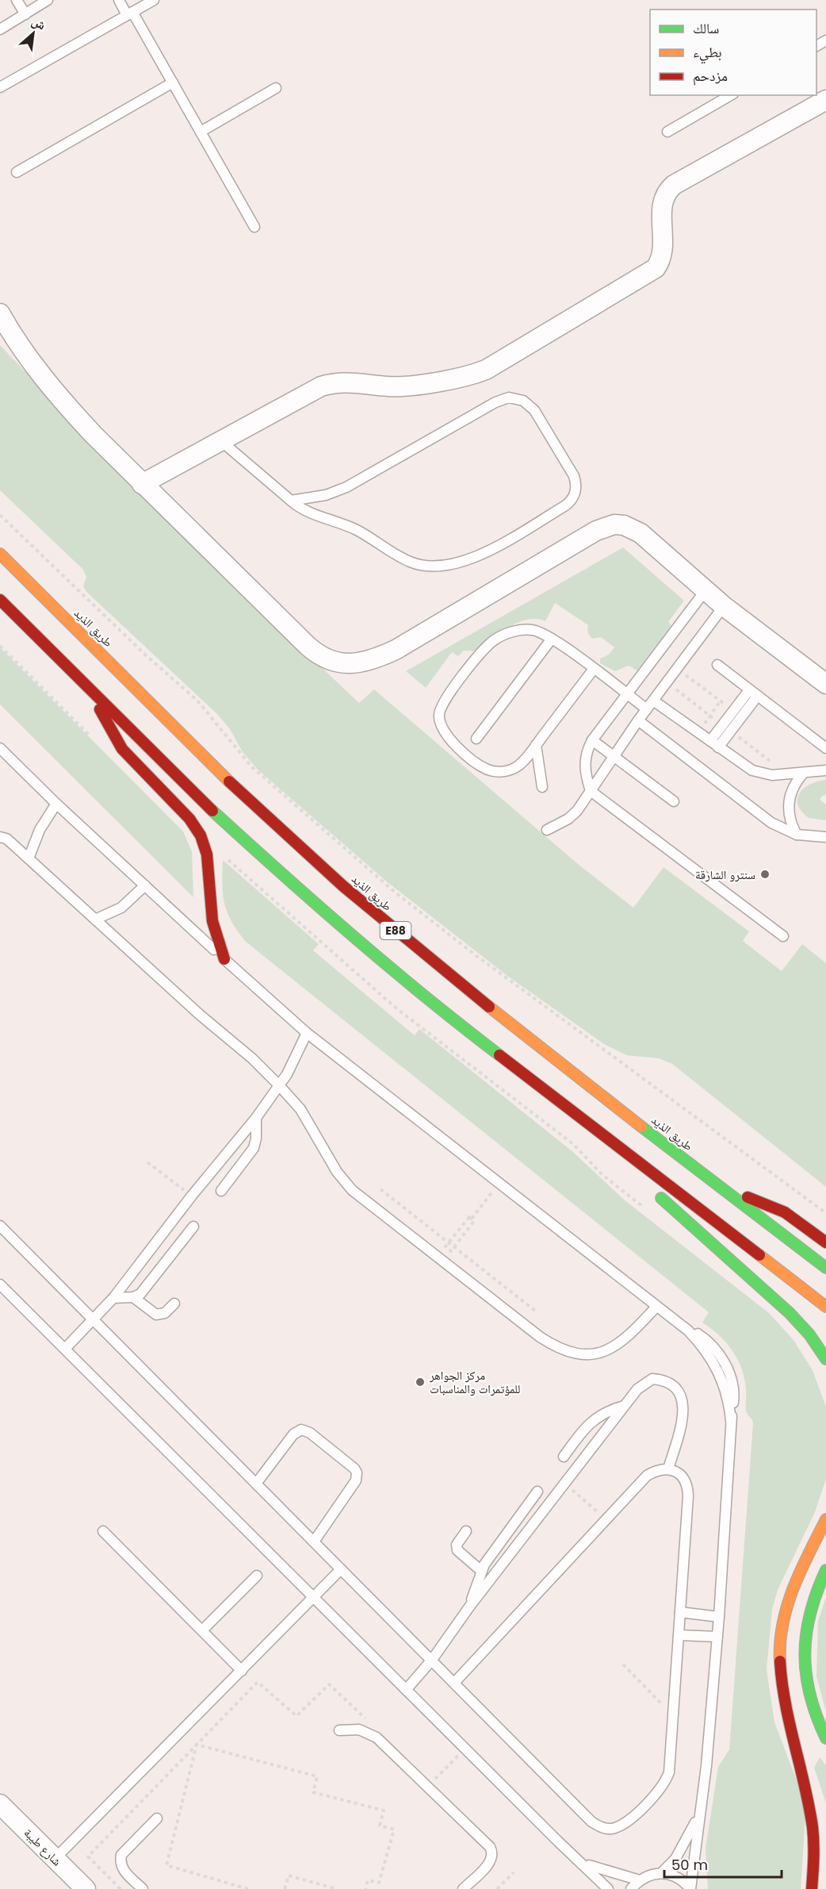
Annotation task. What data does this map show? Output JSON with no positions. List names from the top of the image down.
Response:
{
  "streets": {
    "highway": ["طريق الذيد", "E88"],
    "street": ["شارع طيبة"]
  },
  "places": ["سنترو الشارقة", "مركز الجواهر للمؤتمرات والمناسبات"],
  "legend": ["سالك", "بطيء", "مزدحم"],
  "scale_bar": "50 m",
  "north": "top right"
}
